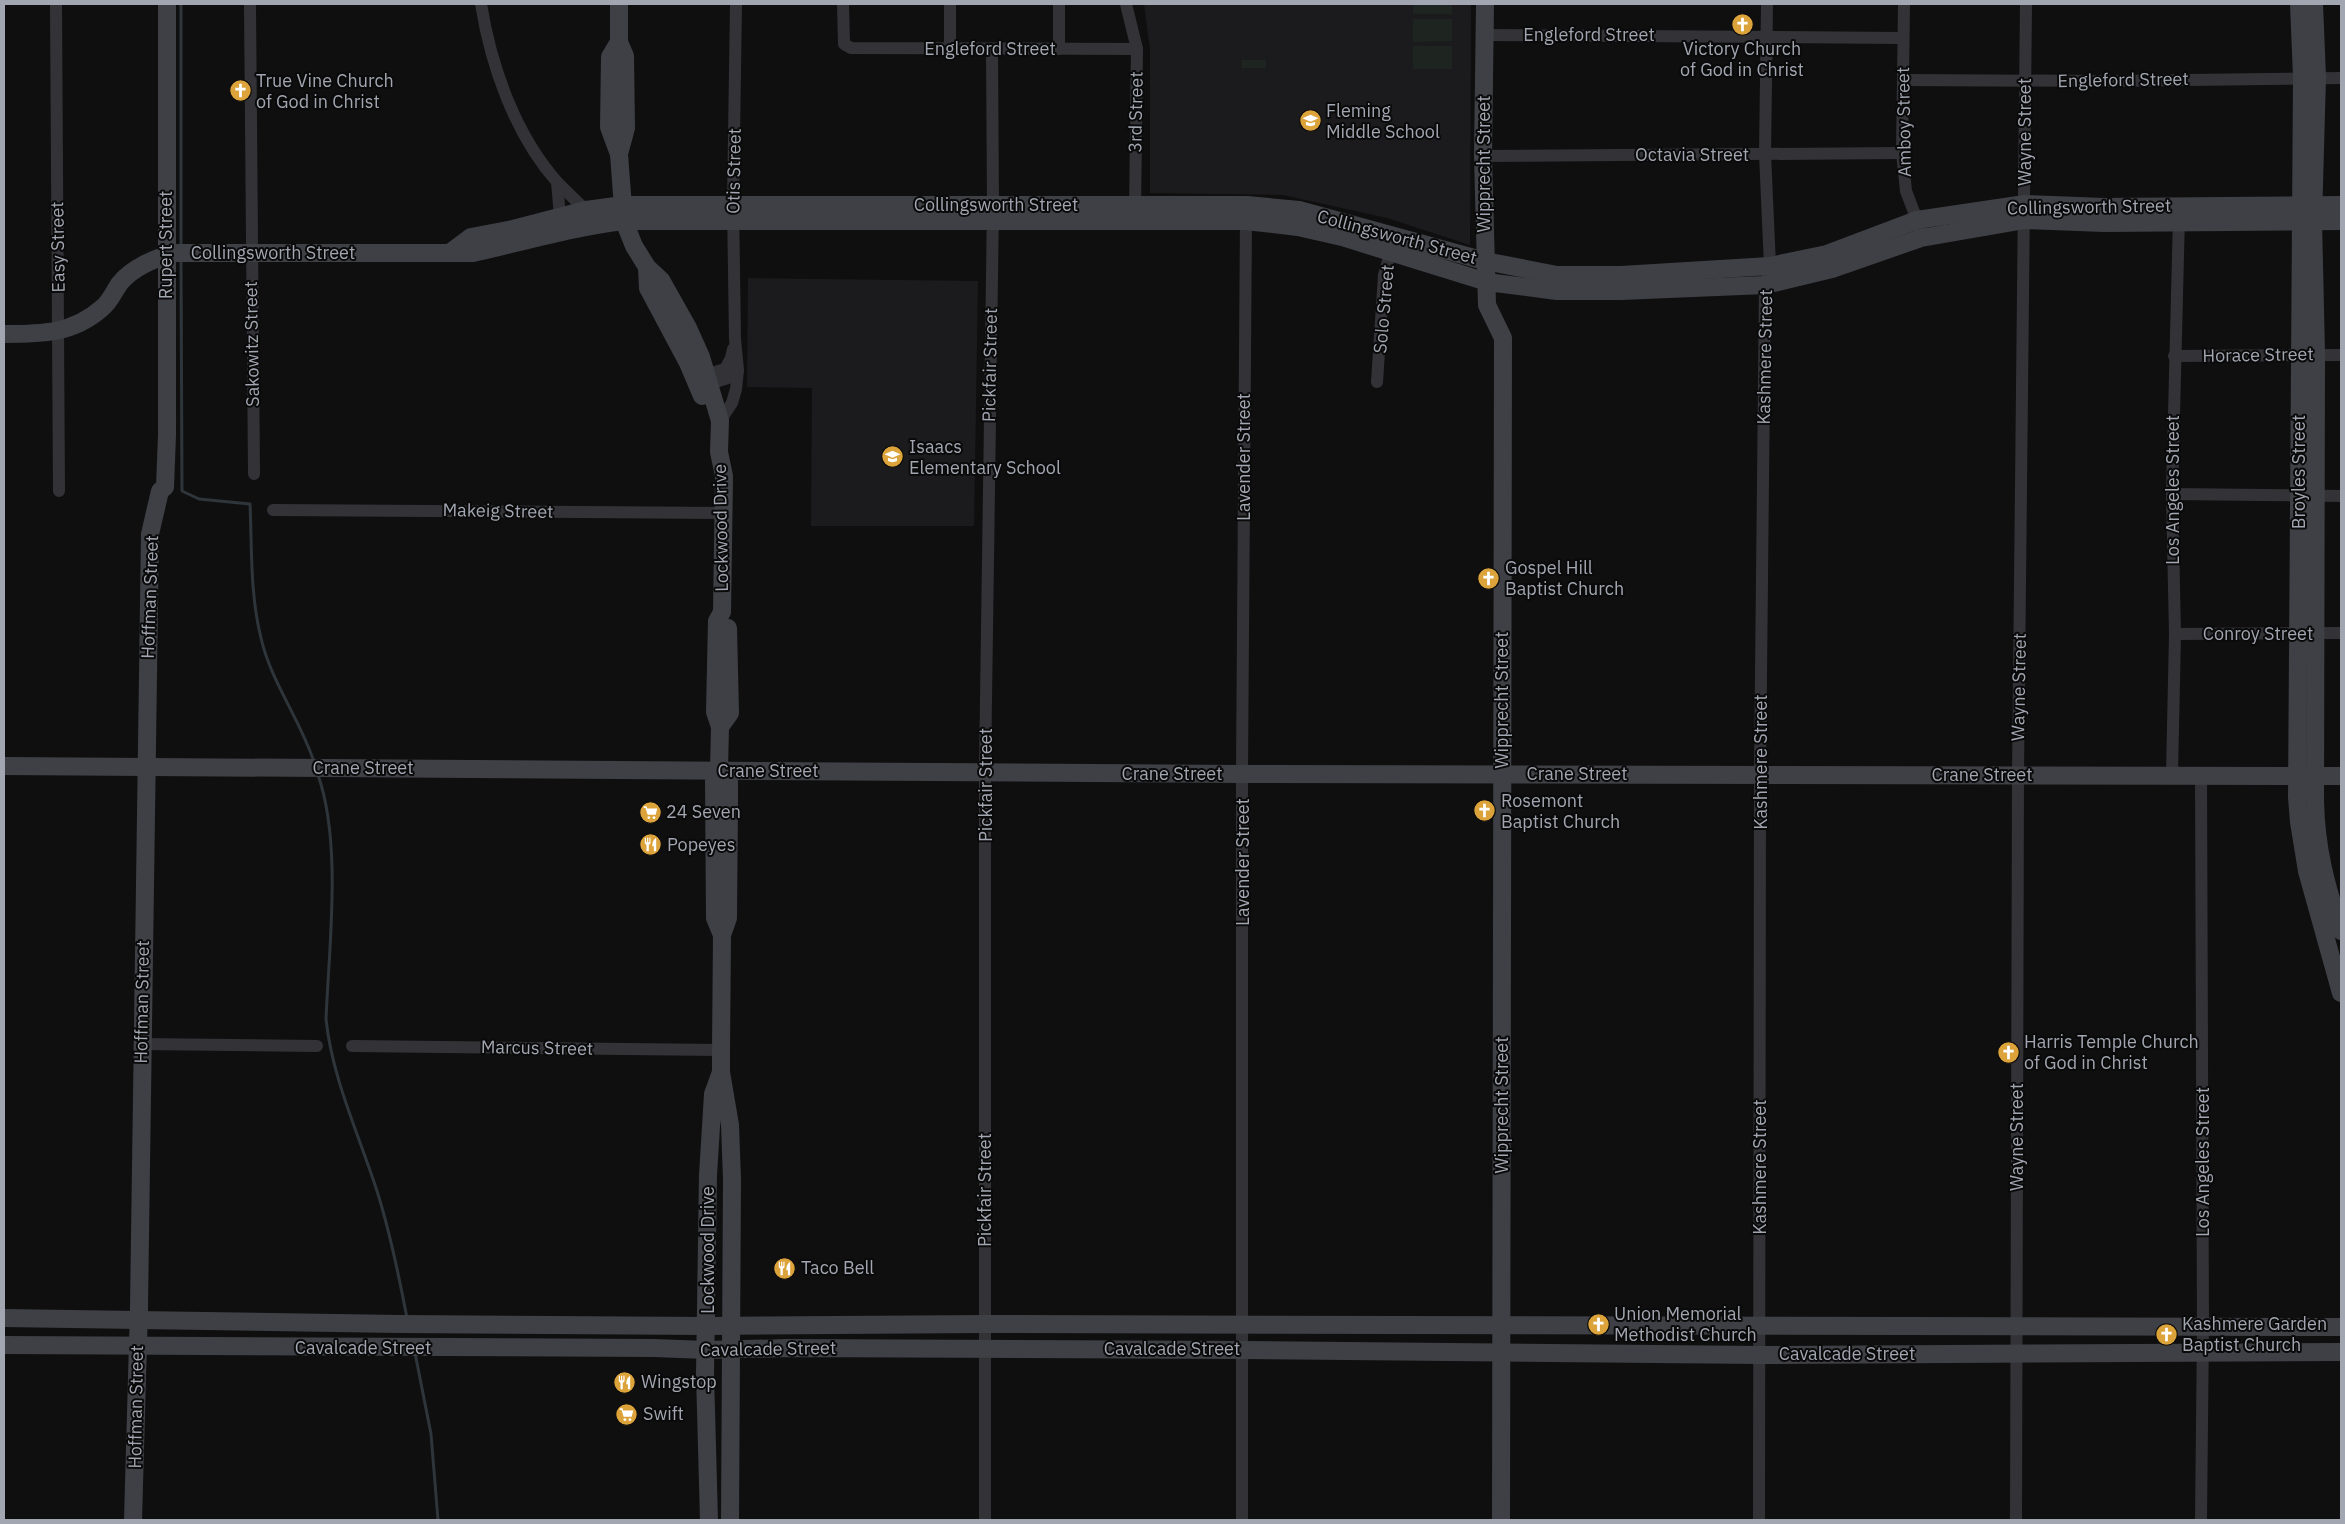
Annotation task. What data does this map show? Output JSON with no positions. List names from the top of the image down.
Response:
{
  "streets": {
    "main road": [
      "Wipprecht Street",
      "Collingsworth Street",
      "Rupert Street",
      "Broyles Street",
      "Lockwood Drive",
      "Hoffman Street",
      "Crane Street",
      "Cavalcade Street"
    ],
    "street": [
      "Engleford Street",
      "3rd Street",
      "Amboy Street",
      "Wayne Street",
      "Octavia Street",
      "Otis Street",
      "Easy Street",
      "Solo Street",
      "Sakowitz Street",
      "Horace Street",
      "Kashmere Street",
      "Pickfair Street",
      "Lavender Street",
      "Los Angeles Street",
      "Makeig Street",
      "Conroy Street",
      "Marcus Street"
    ]
  },
  "crossings": [
    ["Engleford Street", "3rd Street"],
    ["Engleford Street", "Amboy Street"],
    ["Engleford Street", "Wayne Street"],
    ["Engleford Street", "Wipprecht Street"],
    ["Engleford Street", "Kashmere Street"],
    ["Engleford Street", "Pickfair Street"],
    ["Engleford Street", "Broyles Street"],
    ["3rd Street", "Collingsworth Street"],
    ["Amboy Street", "Octavia Street"],
    ["Amboy Street", "Collingsworth Street"],
    ["Wayne Street", "Collingsworth Street"],
    ["Wayne Street", "Crane Street"],
    ["Wayne Street", "Cavalcade Street"],
    ["Octavia Street", "Wipprecht Street"],
    ["Octavia Street", "Kashmere Street"],
    ["Wipprecht Street", "Collingsworth Street"],
    ["Wipprecht Street", "Crane Street"],
    ["Wipprecht Street", "Cavalcade Street"],
    ["Otis Street", "Collingsworth Street"],
    ["Otis Street", "Lockwood Drive"],
    ["Collingsworth Street", "Rupert Street"],
    ["Collingsworth Street", "Easy Street"],
    ["Collingsworth Street", "Solo Street"],
    ["Collingsworth Street", "Sakowitz Street"],
    ["Collingsworth Street", "Kashmere Street"],
    ["Collingsworth Street", "Pickfair Street"],
    ["Collingsworth Street", "Lavender Street"],
    ["Collingsworth Street", "Broyles Street"],
    ["Collingsworth Street", "Los Angeles Street"],
    ["Collingsworth Street", "Lockwood Drive"],
    ["Rupert Street", "Hoffman Street"],
    ["Horace Street", "Broyles Street"],
    ["Horace Street", "Los Angeles Street"],
    ["Kashmere Street", "Crane Street"],
    ["Kashmere Street", "Cavalcade Street"],
    ["Pickfair Street", "Crane Street"],
    ["Pickfair Street", "Cavalcade Street"],
    ["Lavender Street", "Crane Street"],
    ["Lavender Street", "Cavalcade Street"],
    ["Broyles Street", "Conroy Street"],
    ["Broyles Street", "Crane Street"],
    ["Los Angeles Street", "Conroy Street"],
    ["Los Angeles Street", "Crane Street"],
    ["Los Angeles Street", "Cavalcade Street"],
    ["Makeig Street", "Lockwood Drive"],
    ["Lockwood Drive", "Crane Street"],
    ["Lockwood Drive", "Marcus Street"],
    ["Lockwood Drive", "Cavalcade Street"],
    ["Hoffman Street", "Crane Street"],
    ["Hoffman Street", "Cavalcade Street"]
  ],
  "places": {
    "church": [
      "Victory Church of God in Christ",
      "True Vine Church of God in Christ",
      "Gospel Hill Baptist Church",
      "Rosemont Baptist Church",
      "Harris Temple Church of God in Christ",
      "Union Memorial Methodist Church",
      "Kashmere Garden Baptist Church"
    ],
    "school or university": ["Fleming Middle School", "Isaacs Elementary School"],
    "supermarket": ["24 Seven", "Swift"],
    "restaurant": ["Popeyes", "Taco Bell", "Wingstop"]
  }
}
